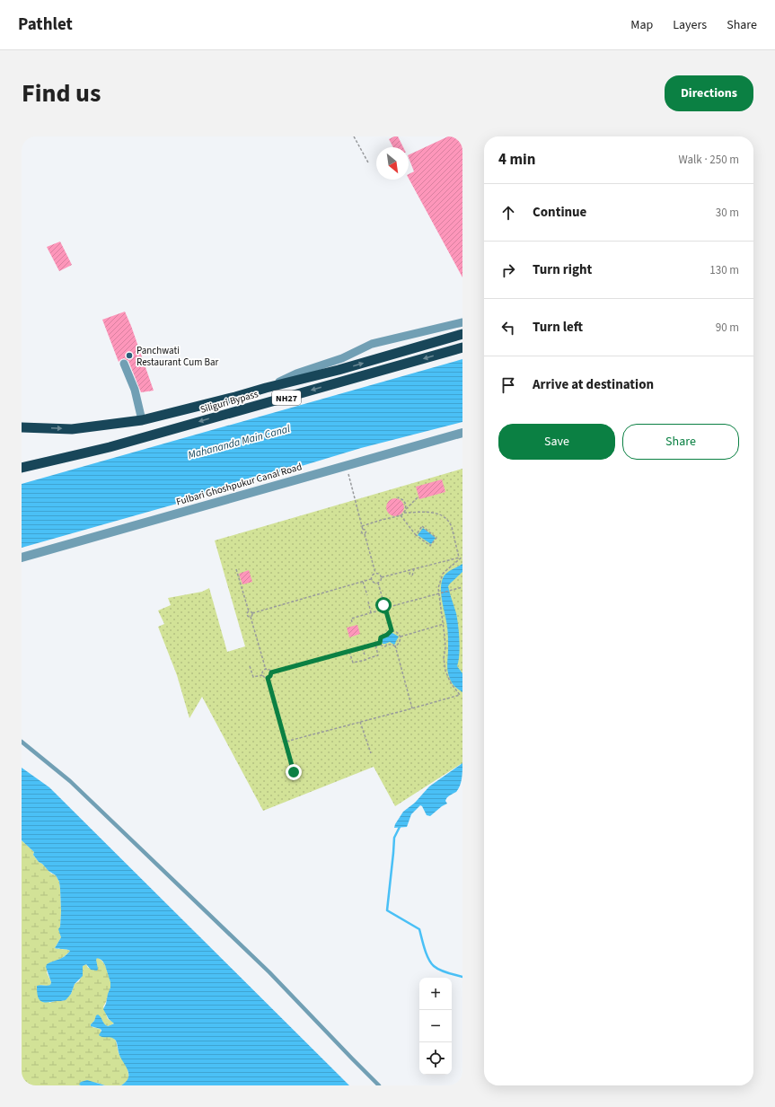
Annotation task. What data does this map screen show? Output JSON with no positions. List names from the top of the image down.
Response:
{
  "streets": {
    "highway": ["NH27", "Siliguri Bypass"],
    "street": ["Fulbari Ghoshpukur Canal Road"]
  },
  "water": ["Mahananda Main Canal"],
  "places": ["Panchwati Restaurant Cum Bar"],
  "north": "bottom right",
  "page": {
    "header": "Pathlet",
    "nav": ["Map", "Layers", "Share"],
    "title": "Find us",
    "buttons": [
      "Directions",
      ["Save", "Share"]
    ],
    "heading": ["4 min", "Walk · 250 m"],
    "list": [
      ["Continue", "30 m"],
      ["Turn right", "130 m"],
      ["Turn left", "90 m"],
      "Arrive at destination"
    ],
    "map_buttons": ["+", "−"]
  }
}
